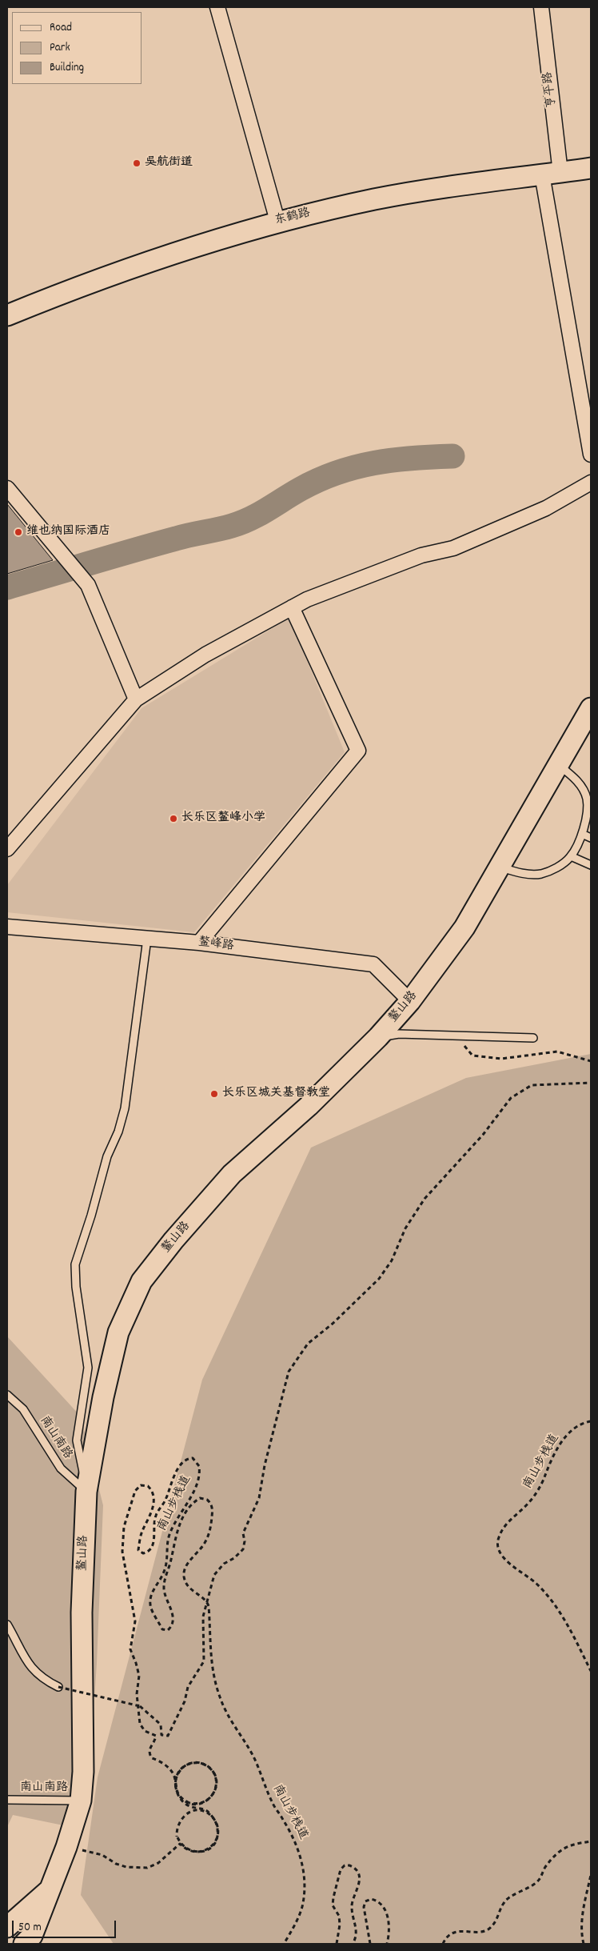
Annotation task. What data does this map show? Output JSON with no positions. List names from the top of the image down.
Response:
{
  "streets": {
    "street": [
      "亨平路",
      "东鹤路",
      "鳌峰路",
      "鳌山路"
    ],
    "lane": ["南山南路"],
    "path": ["南山步栈道"]
  },
  "crossings": [
    ["亨平路", "东鹤路"],
    ["鳌峰路", "鳌山路"],
    ["鳌山路", "南山南路"]
  ],
  "places": [
    "吴航街道",
    "维也纳国际酒店",
    "长乐区鳌峰小学",
    "长乐区城关基督教堂"
  ],
  "legend": ["Road", "Park", "Building"],
  "scale_bar": "50 m"
}
